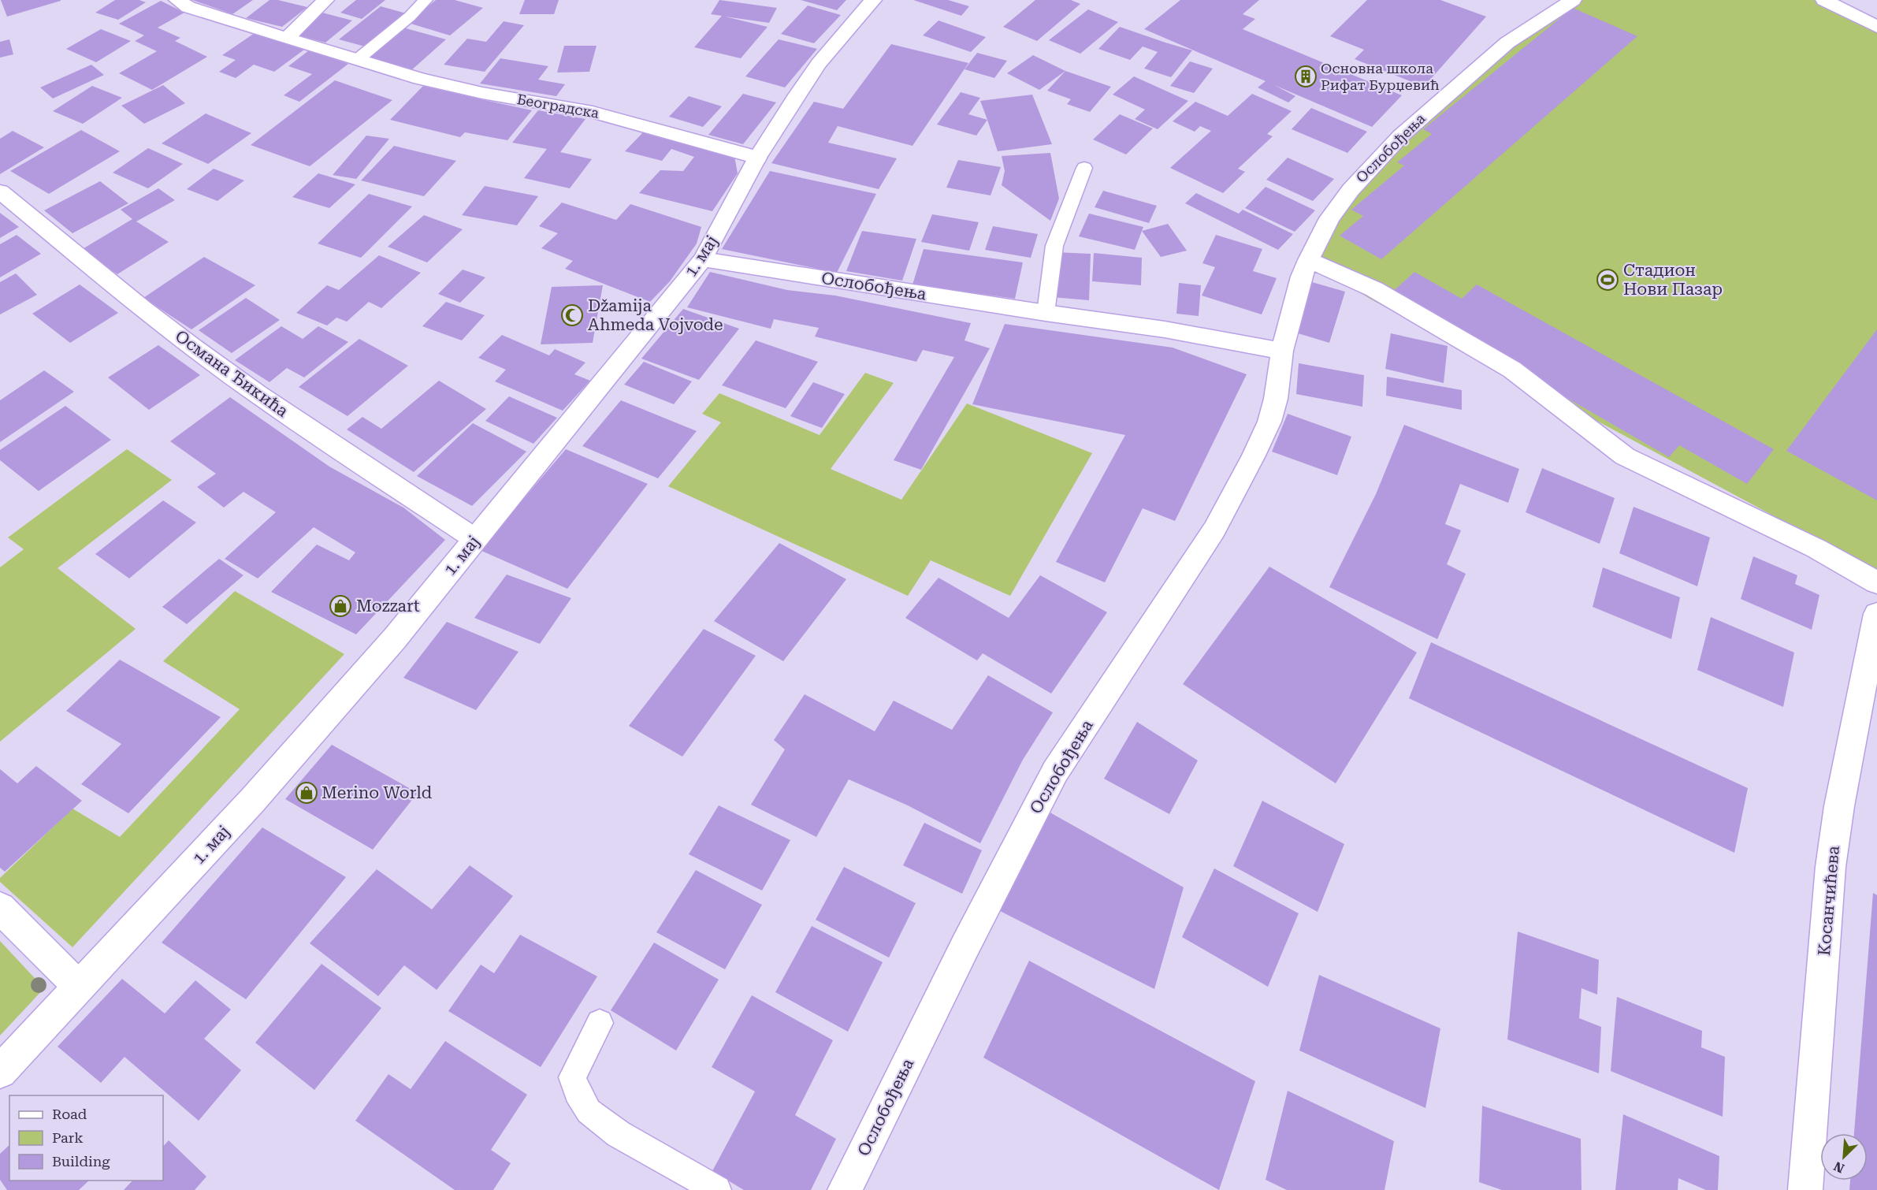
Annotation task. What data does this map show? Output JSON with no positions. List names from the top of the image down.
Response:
{
  "streets": {
    "street": [
      "Београдска",
      "Ослобођења",
      "1. мај",
      "Османа Ђикића",
      "Косанчићева"
    ]
  },
  "crossings": [
    ["Београдска", "1. мај"],
    ["Ослобођења", "1. мај"],
    ["1. мај", "Османа Ђикића"]
  ],
  "places": {
    "building": ["Основна школа Рифат Бурџевић"],
    "sports": ["Стадион Нови Пазар"],
    "mosque": ["Džamija Ahmeda Vojvode"],
    "shop": ["Mozzart", "Merino World"]
  },
  "legend": ["Road", "Park", "Building"],
  "north": "bottom left"
}
